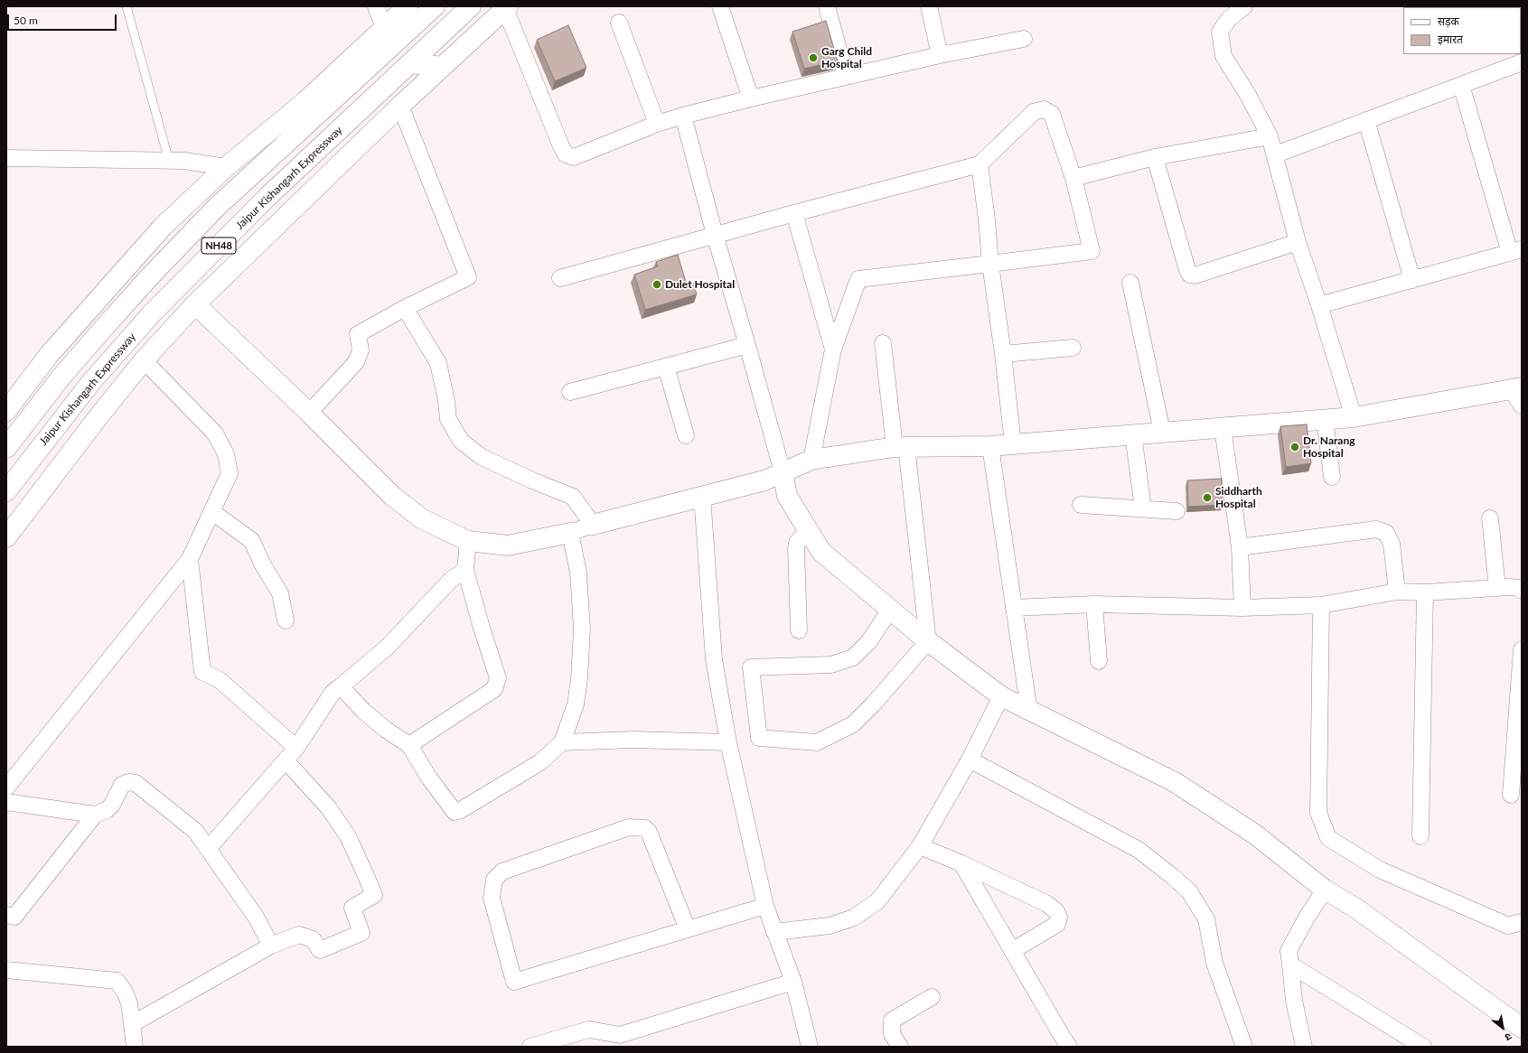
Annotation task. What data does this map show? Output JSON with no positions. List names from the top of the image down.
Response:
{
  "streets": {
    "main road": ["Jaipur Kishangarh Expressway", "NH48"]
  },
  "places": [
    "Garg Child Hospital",
    "Dulet Hospital",
    "Dr. Narang Hospital",
    "Siddharth Hospital"
  ],
  "legend": ["सड़क", "इमारत"],
  "scale_bar": "50 m",
  "north": "bottom right"
}
